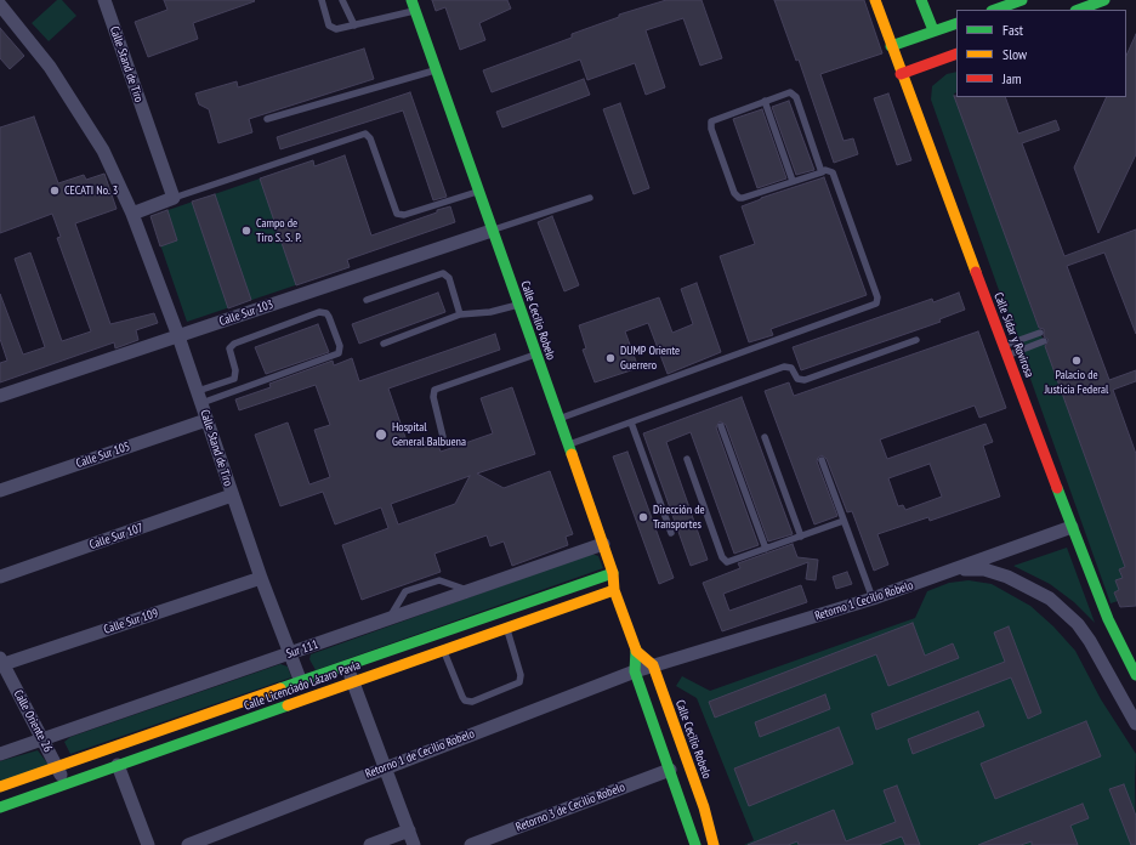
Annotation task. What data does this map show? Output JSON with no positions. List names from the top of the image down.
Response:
{
  "streets": {
    "street": [
      "Calle Stand de Tiro",
      "Calle Sur 103",
      "Calle Cecilio Robelo",
      "Calle Sidar y Rovirosa",
      "Calle Sur 105",
      "Calle Sur 107",
      "Retorno 1 Cecilio Robelo",
      "Calle Sur 109",
      "Sur 111",
      "Calle Licenciado Lázaro Pavia",
      "Calle Oriente 26",
      "Retorno 1 de Cecilio Robelo",
      "Retorno 3 de Cecilio Robelo"
    ]
  },
  "crossings": [
    ["Calle Stand de Tiro", "Calle Sur 103"],
    ["Calle Stand de Tiro", "Calle Sur 105"],
    ["Calle Stand de Tiro", "Calle Sur 107"],
    ["Calle Stand de Tiro", "Calle Sur 109"],
    ["Calle Stand de Tiro", "Sur 111"],
    ["Calle Stand de Tiro", "Calle Licenciado Lázaro Pavia"],
    ["Calle Sur 103", "Calle Cecilio Robelo"],
    ["Calle Cecilio Robelo", "Retorno 1 Cecilio Robelo"],
    ["Calle Cecilio Robelo", "Sur 111"],
    ["Calle Cecilio Robelo", "Calle Licenciado Lázaro Pavia"],
    ["Calle Cecilio Robelo", "Retorno 1 de Cecilio Robelo"],
    ["Calle Cecilio Robelo", "Retorno 3 de Cecilio Robelo"],
    ["Calle Sidar y Rovirosa", "Retorno 1 Cecilio Robelo"],
    ["Retorno 1 Cecilio Robelo", "Retorno 1 de Cecilio Robelo"],
    ["Calle Sur 109", "Calle Oriente 26"],
    ["Sur 111", "Calle Oriente 26"],
    ["Calle Licenciado Lázaro Pavia", "Calle Oriente 26"]
  ],
  "places": [
    "CECATI No. 3",
    "Campo de Tiro S. S. P.",
    "DUMP Oriente Guerrero",
    "Palacio de Justicia Federal",
    "Hospital General Balbuena",
    "Dirección de Transportes"
  ],
  "legend": ["Fast", "Slow", "Jam"]
}
